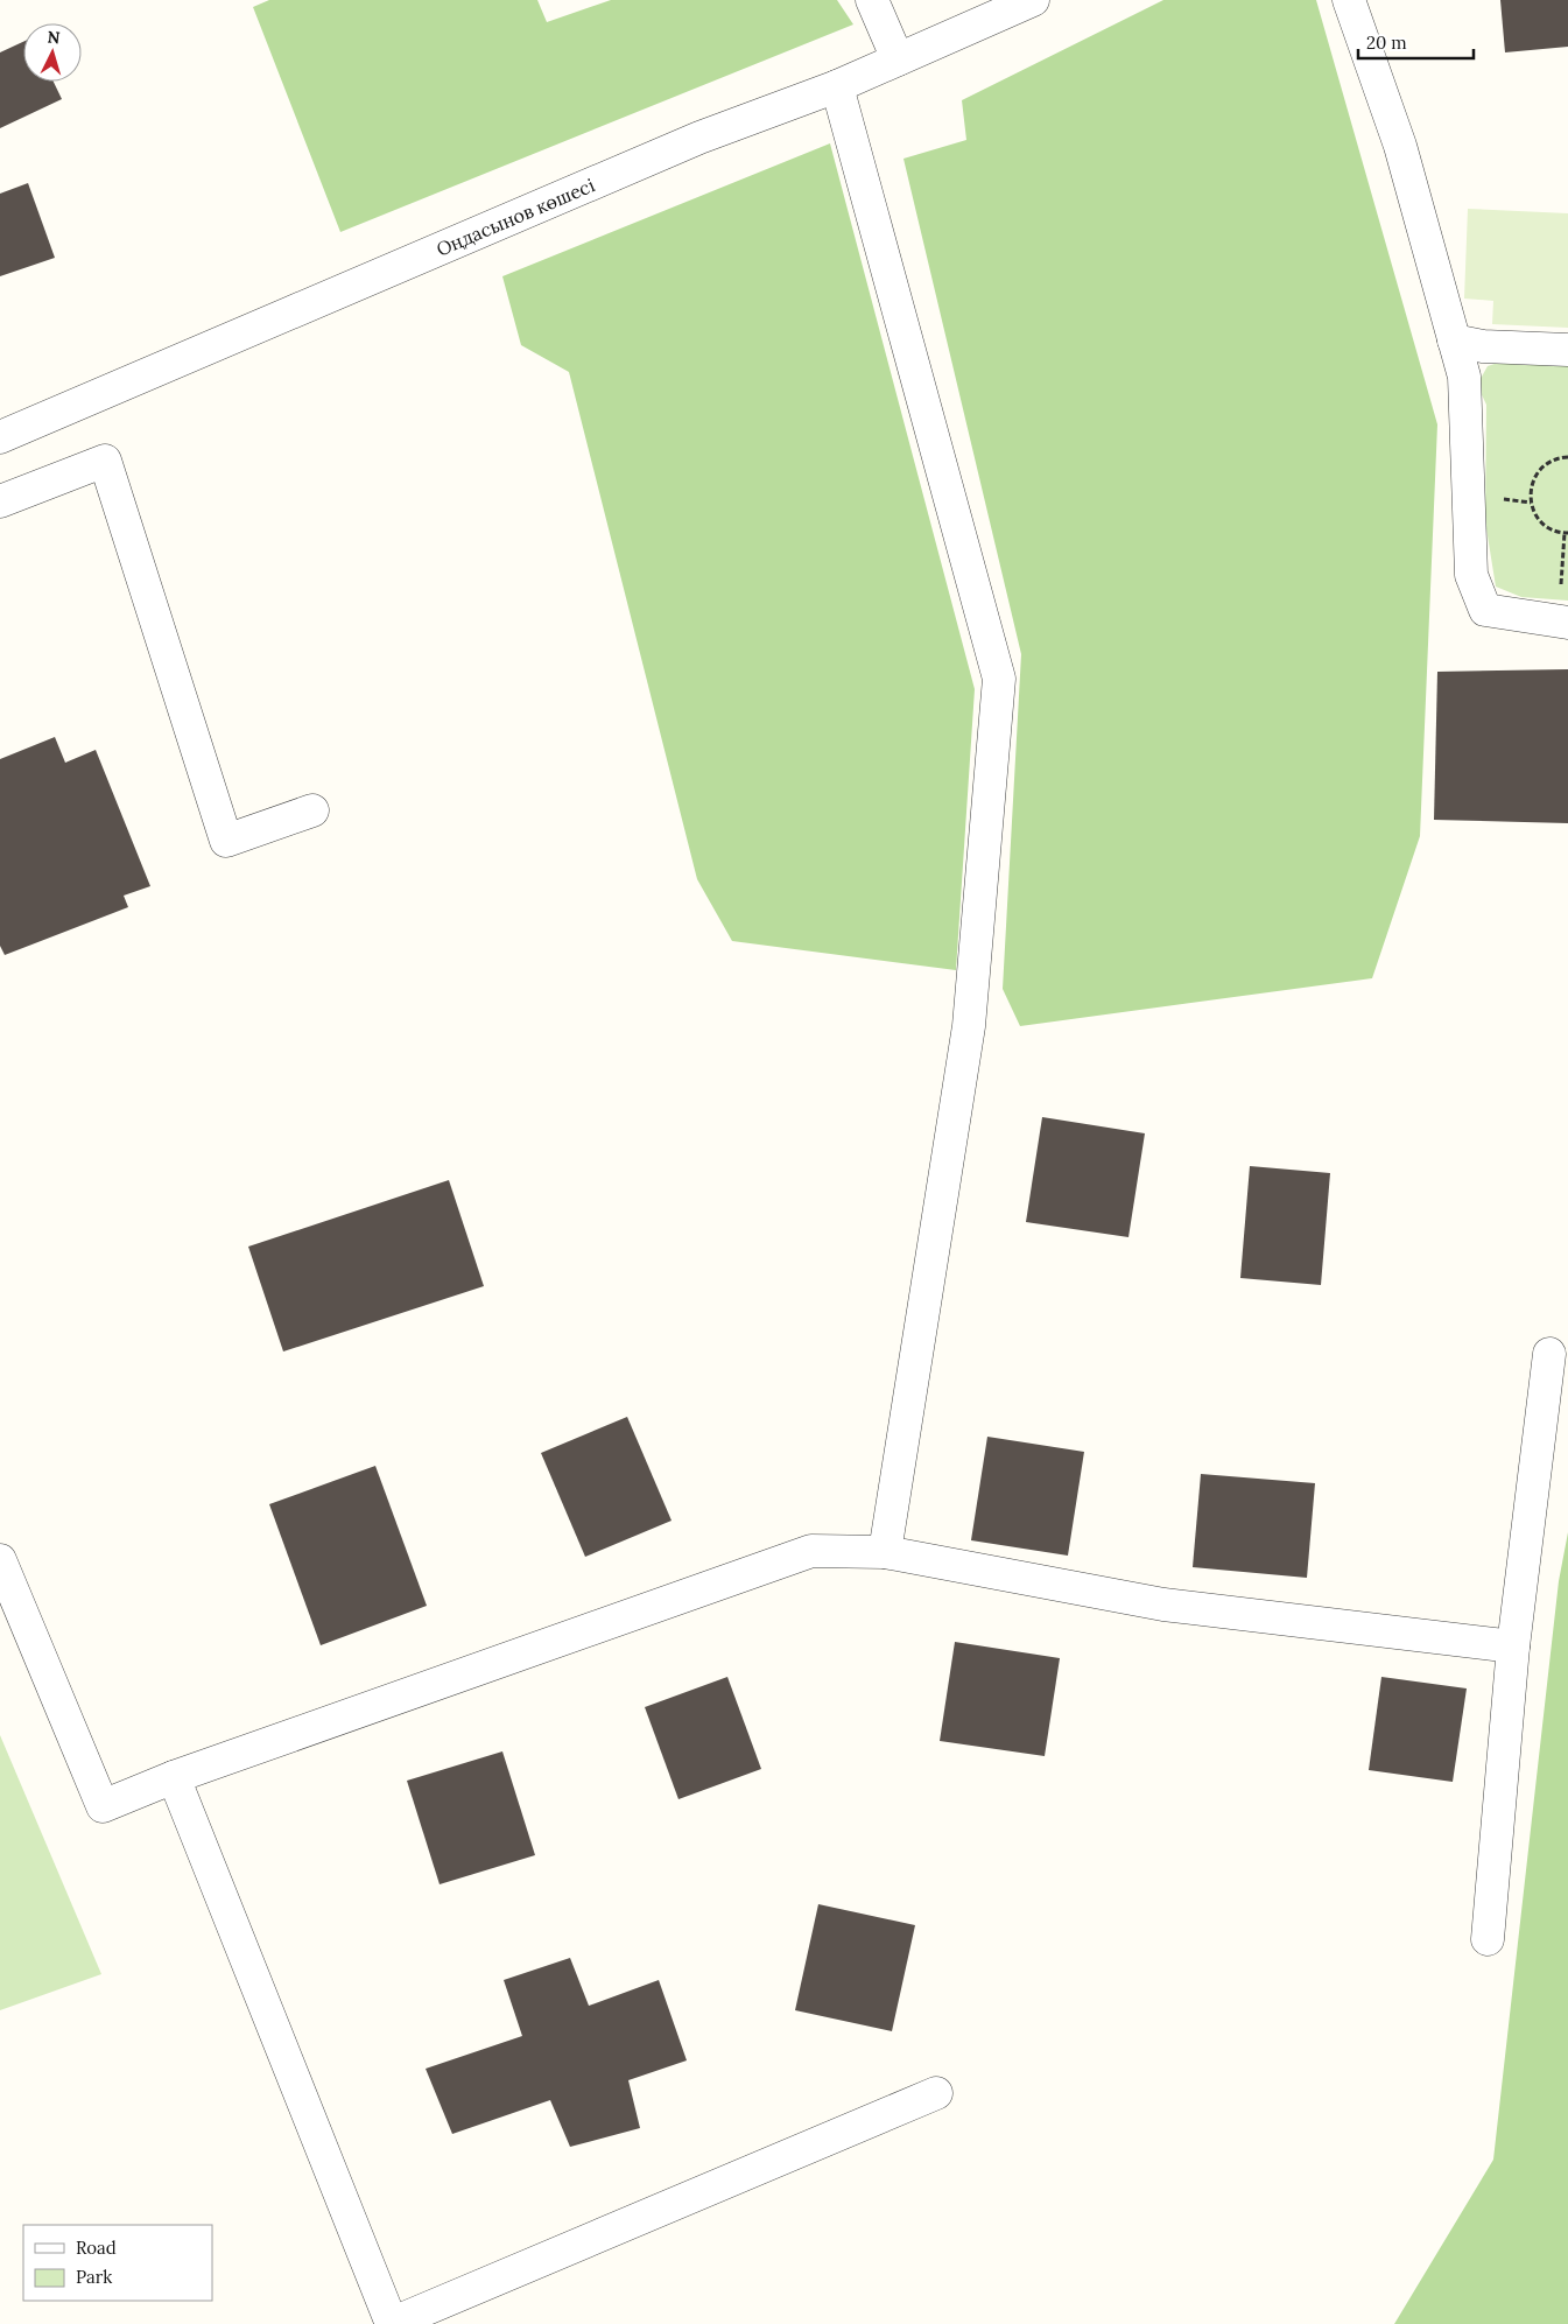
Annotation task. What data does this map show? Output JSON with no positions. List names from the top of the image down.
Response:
{
  "streets": {
    "street": ["Оңдасынов көшесі"]
  },
  "legend": ["Road", "Park"],
  "scale_bar": "20 m",
  "north": "top"
}
